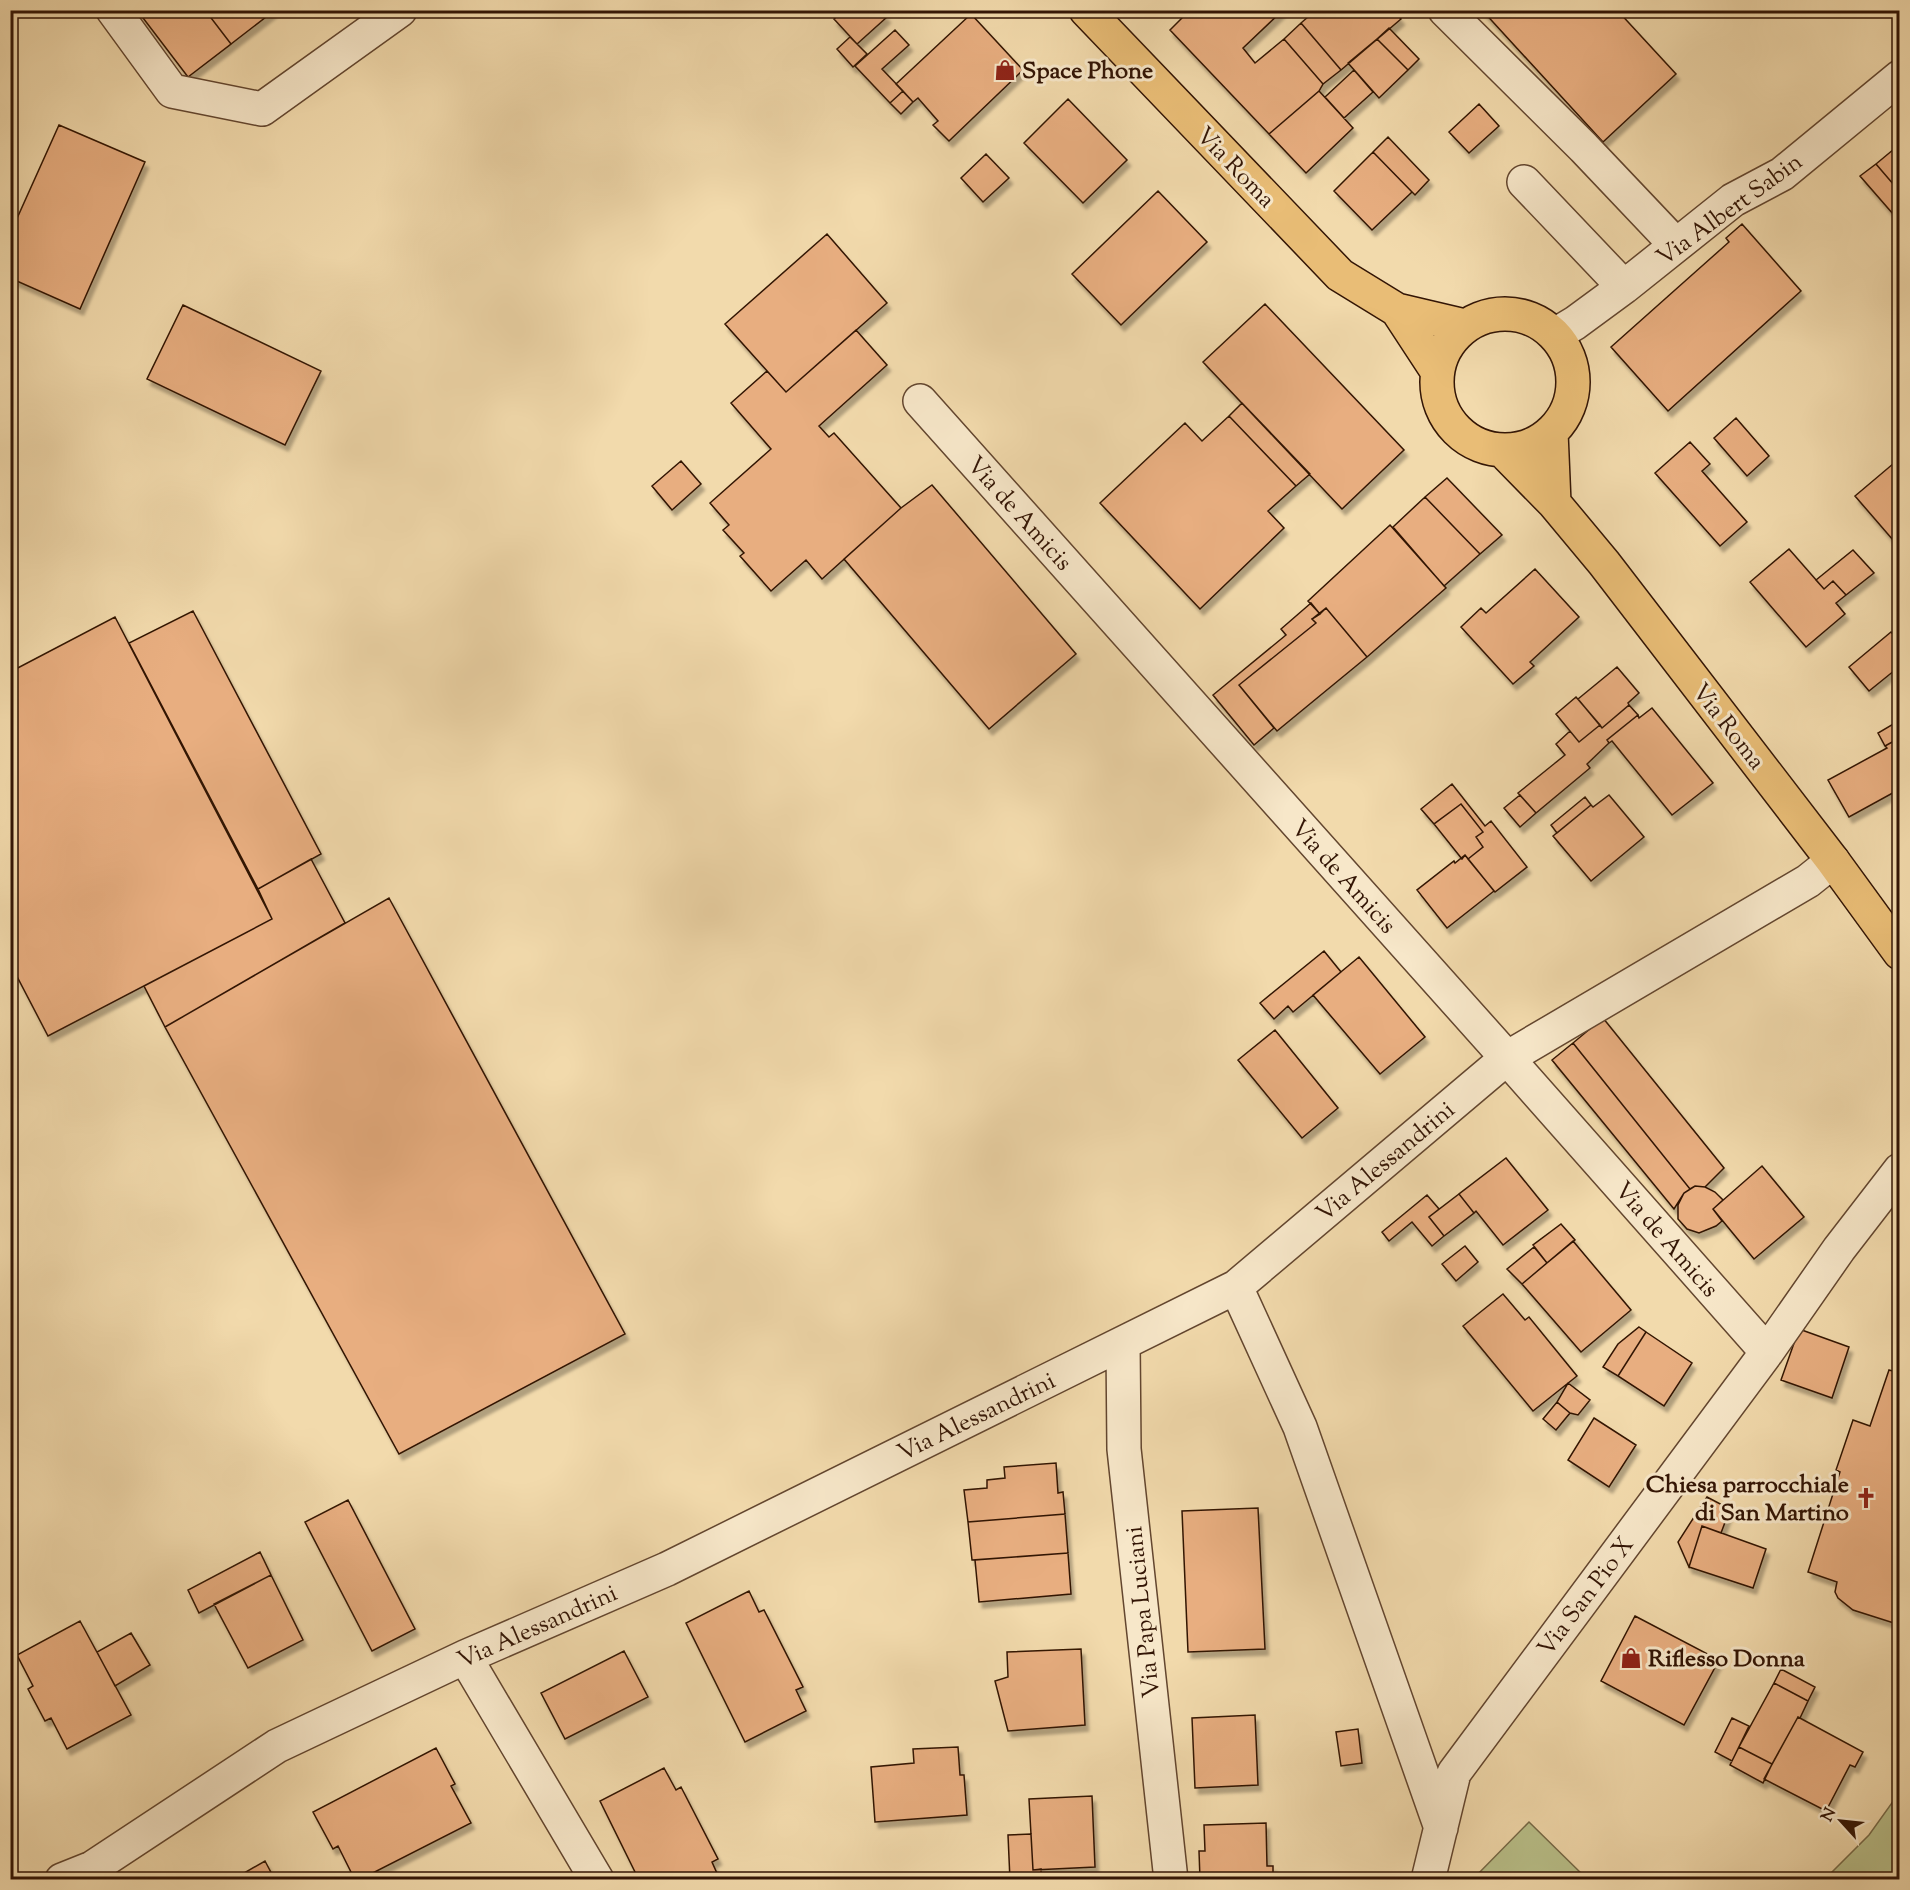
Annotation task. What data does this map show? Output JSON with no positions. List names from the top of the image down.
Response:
{
  "streets": {
    "main road": ["Via Roma"],
    "street": [
      "Via Albert Sabin",
      "Via de Amicis",
      "Via Alessandrini",
      "Via San Pio X",
      "Via Papa Luciani"
    ]
  },
  "crossings": [
    ["Via Roma", "Via Albert Sabin"],
    ["Via Roma", "Via Alessandrini"],
    ["Via de Amicis", "Via Alessandrini"],
    ["Via de Amicis", "Via San Pio X"],
    ["Via Alessandrini", "Via Papa Luciani"]
  ],
  "places": {
    "shop": ["Space Phone", "Riflesso Donna"],
    "church": ["Chiesa parrocchiale di San Martino"]
  },
  "north": "top left"
}
